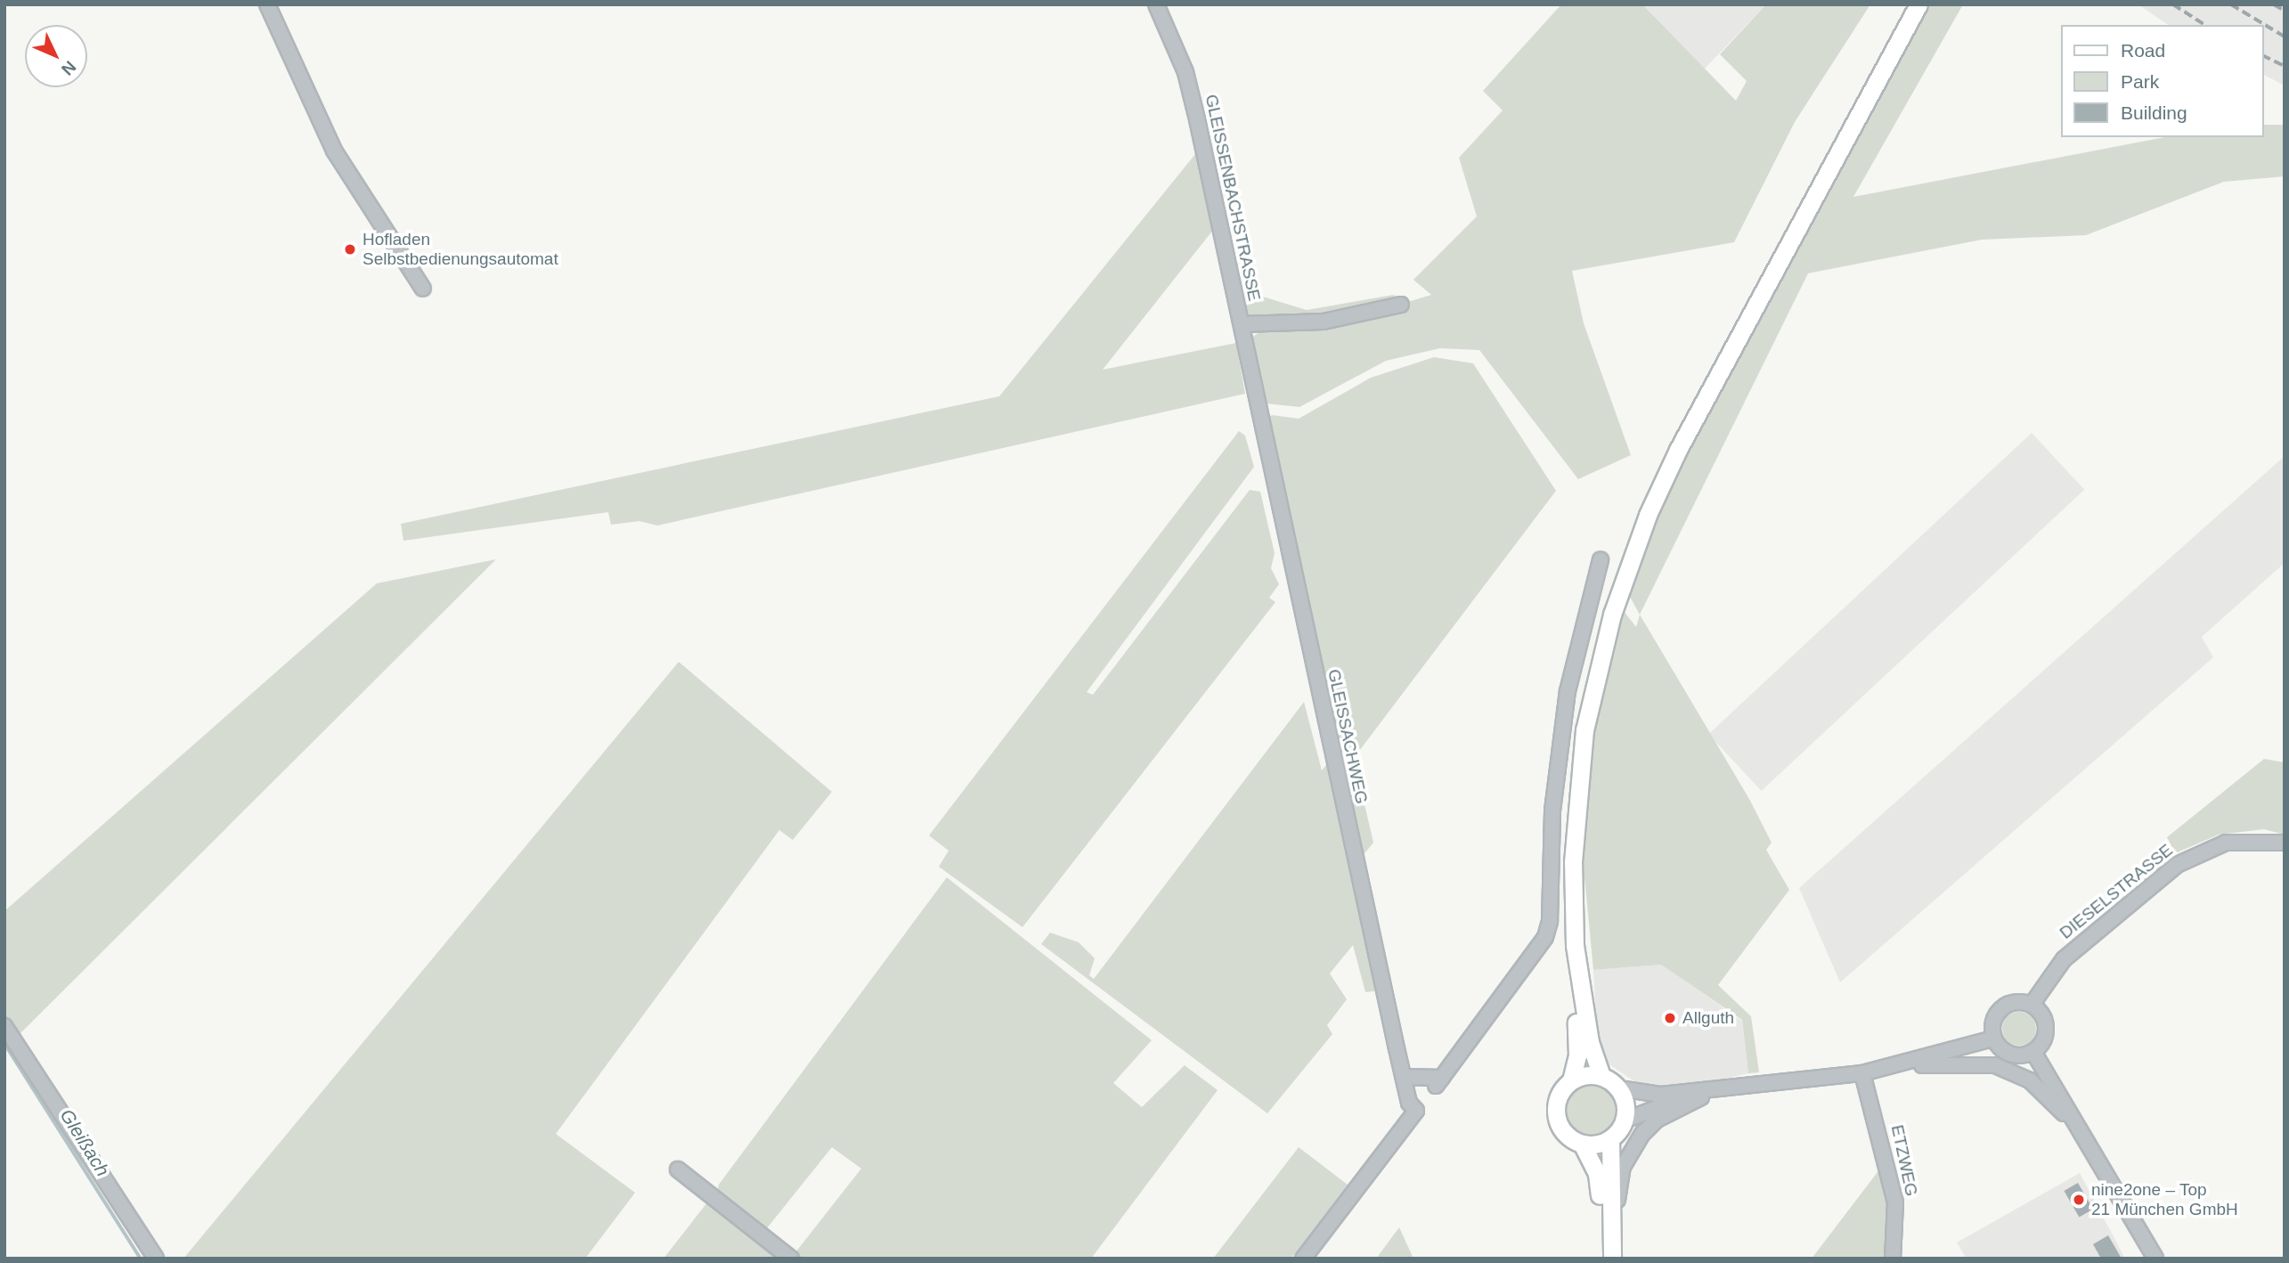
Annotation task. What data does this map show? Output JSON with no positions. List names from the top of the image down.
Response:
{
  "streets": {
    "street": [
      "GLEISSENBACHSTRASSE",
      "GLEISSACHWEG",
      "DIESELSTRASSE",
      "ETZWEG"
    ]
  },
  "crossings": [
    ["GLEISSENBACHSTRASSE", "GLEISSACHWEG"]
  ],
  "water": ["Gleißach"],
  "places": ["Hofladen Selbstbedienungsautomat", "Allguth", "nine2one – Top 21 München GmbH"],
  "legend": ["Road", "Park", "Building"],
  "north": "bottom right"
}
